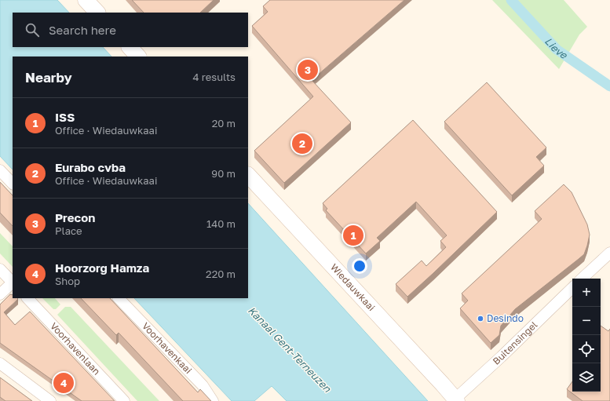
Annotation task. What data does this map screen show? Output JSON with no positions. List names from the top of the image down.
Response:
{
  "streets": {
    "main road": ["Wiedauwkaai"],
    "street": ["Buitensingel", "Voorhavenkaai", "Voorhavenlaan"]
  },
  "crossings": [
    ["Wiedauwkaai", "Buitensingel"]
  ],
  "water": ["Lieve", "Kanaal Gent-Terneuzen"],
  "places": ["Desindo"],
  "page": {
    "search": "Search here",
    "heading": ["Nearby", "4 results"],
    "pins": [
      "3",
      "2",
      "1",
      "4"
    ],
    "list": [
      {
        "mark": "1",
        "name": "ISS",
        "note": "Office · Wiedauwkaai",
        "value": "20 m"
      },
      {
        "mark": "2",
        "name": "Eurabo cvba",
        "note": "Office · Wiedauwkaai",
        "value": "90 m"
      },
      {
        "mark": "3",
        "name": "Precon",
        "note": "Place",
        "value": "140 m"
      },
      {
        "mark": "4",
        "name": "Hoorzorg Hamza",
        "note": "Shop",
        "value": "220 m"
      }
    ],
    "map_buttons": ["+", "−"]
  }
}
